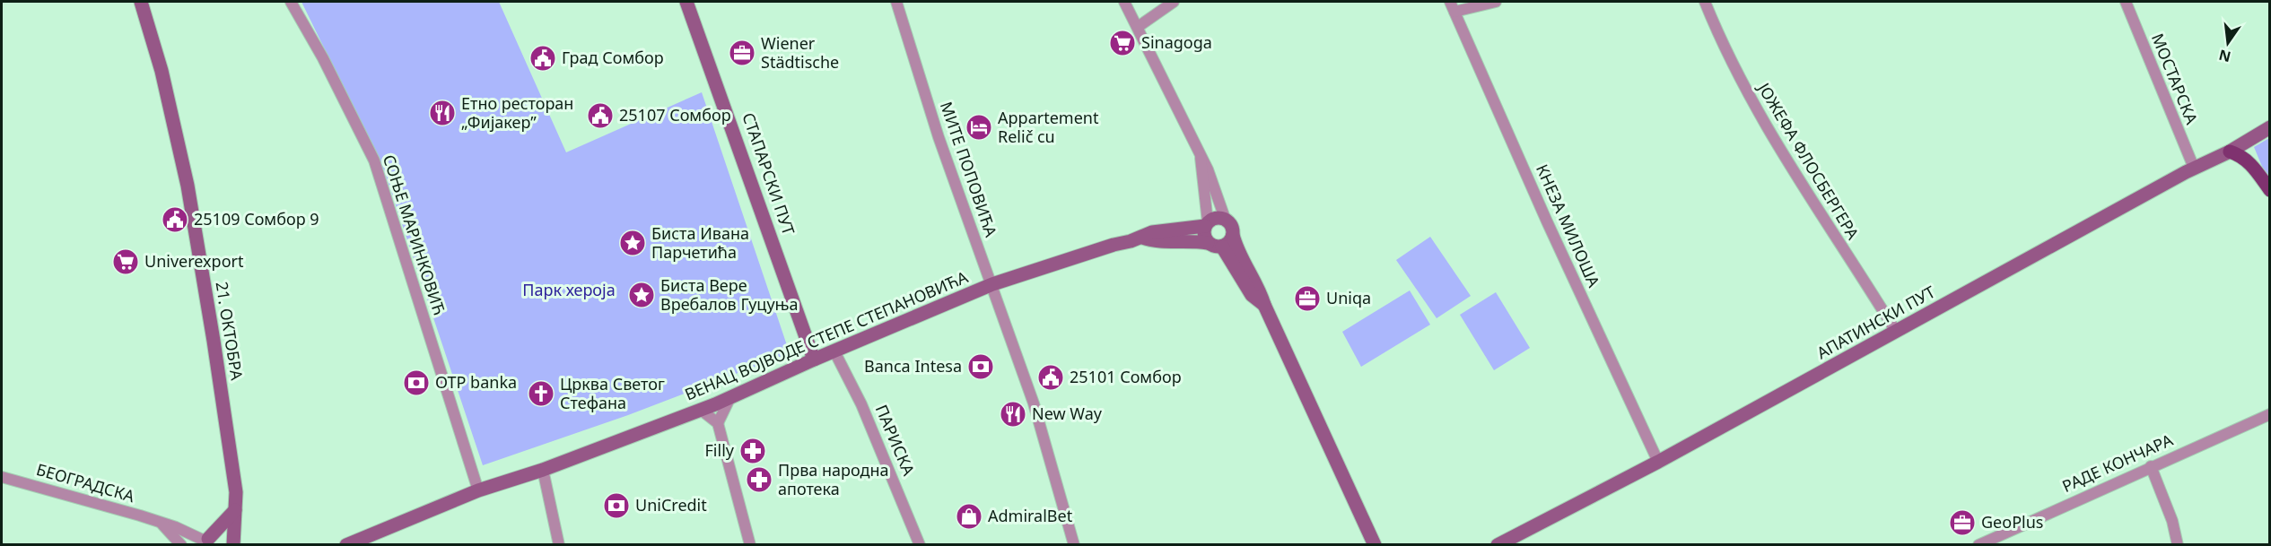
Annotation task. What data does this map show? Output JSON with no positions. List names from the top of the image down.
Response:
{
  "streets": {
    "main road": [
      "СТАПАРСКИ ПУТ",
      "АПАТИНСКИ ПУТ",
      "21. ОКТОБРА",
      "ВЕНАЦ ВОЈВОДЕ СТЕПЕ СТЕПАНОВИЋА"
    ],
    "street": [
      "МОСТАРСКА",
      "ЈОЖЕФА ФЛОСБЕРГЕРА",
      "МИТЕ ПОПОВИЋА",
      "КНЕЗА МИЛОША",
      "СОЊЕ МАРИНКОВИЋ",
      "ПАРИСКА",
      "РАДЕ КОНЧАРА",
      "БЕОГРАДСКА"
    ]
  },
  "crossings": [
    ["МОСТАРСКА", "АПАТИНСКИ ПУТ"],
    ["ЈОЖЕФА ФЛОСБЕРГЕРА", "АПАТИНСКИ ПУТ"],
    ["МИТЕ ПОПОВИЋА", "ВЕНАЦ ВОЈВОДЕ СТЕПЕ СТЕПАНОВИЋА"],
    ["СТАПАРСКИ ПУТ", "ВЕНАЦ ВОЈВОДЕ СТЕПЕ СТЕПАНОВИЋА"],
    ["КНЕЗА МИЛОША", "АПАТИНСКИ ПУТ"],
    ["СОЊЕ МАРИНКОВИЋ", "ВЕНАЦ ВОЈВОДЕ СТЕПЕ СТЕПАНОВИЋА"],
    ["ВЕНАЦ ВОЈВОДЕ СТЕПЕ СТЕПАНОВИЋА", "ПАРИСКА"]
  ],
  "parks": ["Парк хероја"],
  "places": {
    "supermarket": ["Sinagoga", "Univerexport"],
    "office": ["Wiener Städtische", "Uniqa", "GeoPlus"],
    "public building": [
      "Град Сомбор",
      "25107 Сомбор",
      "25109 Сомбор 9",
      "25101 Сомбор"
    ],
    "restaurant": ["Етно ресторан „Фијакер”", "New Way"],
    "hotel": ["Appartement Relič cu"],
    "place": ["Биста Ивана Парчетића", "Биста Вере Вребалов Гуцуња"],
    "bank": ["Banca Intesa", "OTP banka", "UniCredit"],
    "church": ["Црква Светог Стефана"],
    "pharmacy": ["Filly", "Прва народна апотека"],
    "shop": ["AdmiralBet"]
  },
  "north": "bottom"
}
